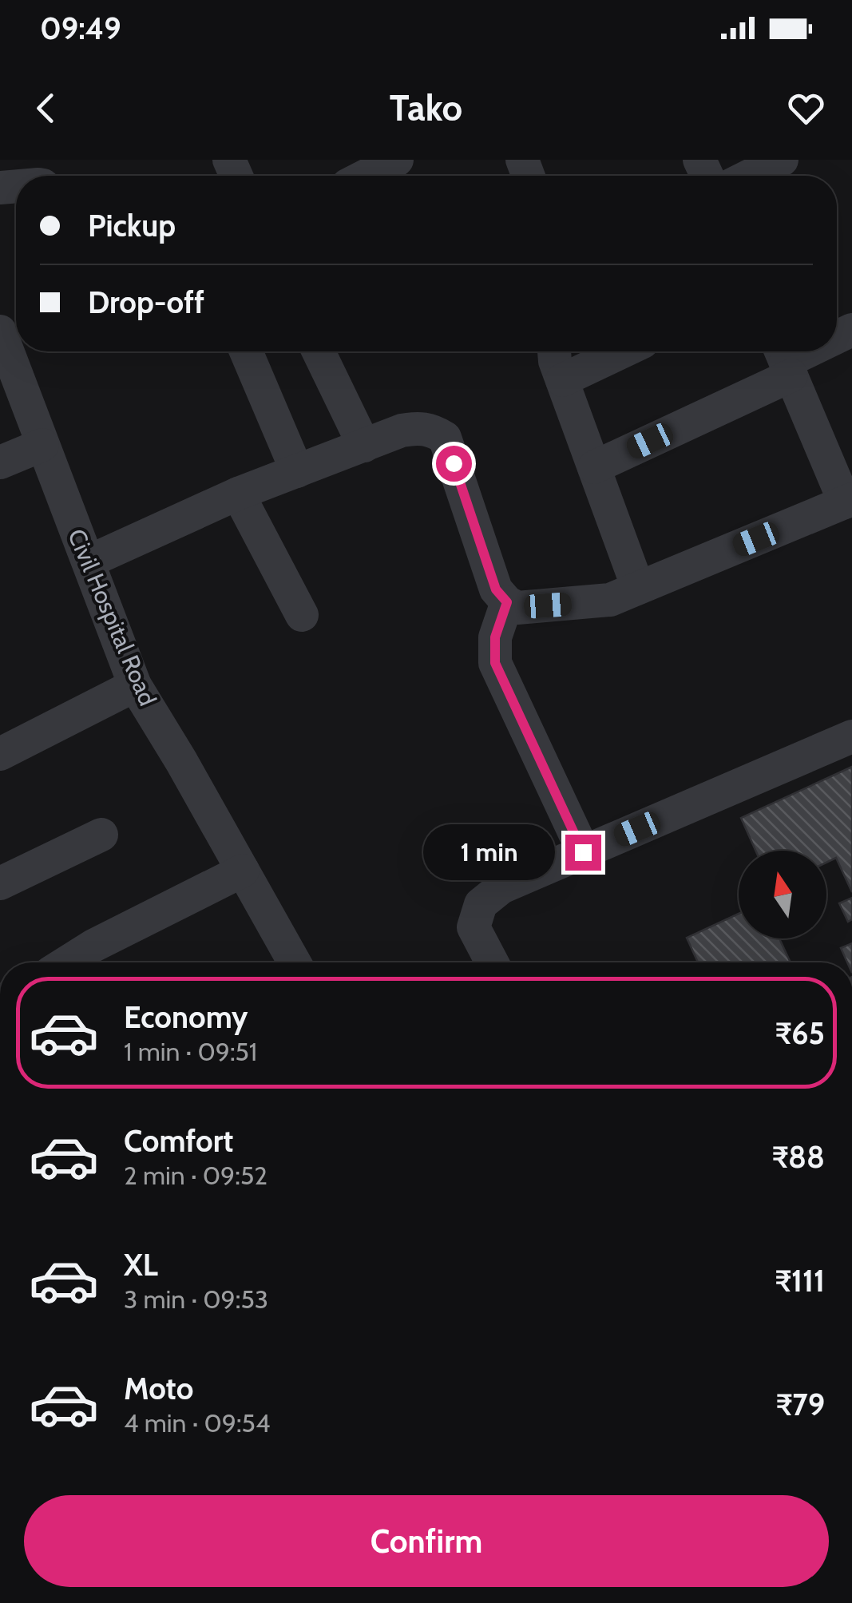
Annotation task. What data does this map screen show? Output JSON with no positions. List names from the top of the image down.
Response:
{
  "streets": {
    "street": ["Civil Hospital Road"]
  },
  "north": "top",
  "page": {
    "status": "09:49",
    "header": "Tako",
    "banner": ["Pickup", "Drop-off"],
    "bubble": "1 min",
    "list": [
      {
        "name": "Economy",
        "note": "1 min · 09:51",
        "value": "₹65"
      },
      {
        "name": "Comfort",
        "note": "2 min · 09:52",
        "value": "₹88"
      },
      {
        "name": "XL",
        "note": "3 min · 09:53",
        "value": "₹111"
      },
      {
        "name": "Moto",
        "note": "4 min · 09:54",
        "value": "₹79"
      }
    ],
    "buttons": "Confirm"
  }
}
